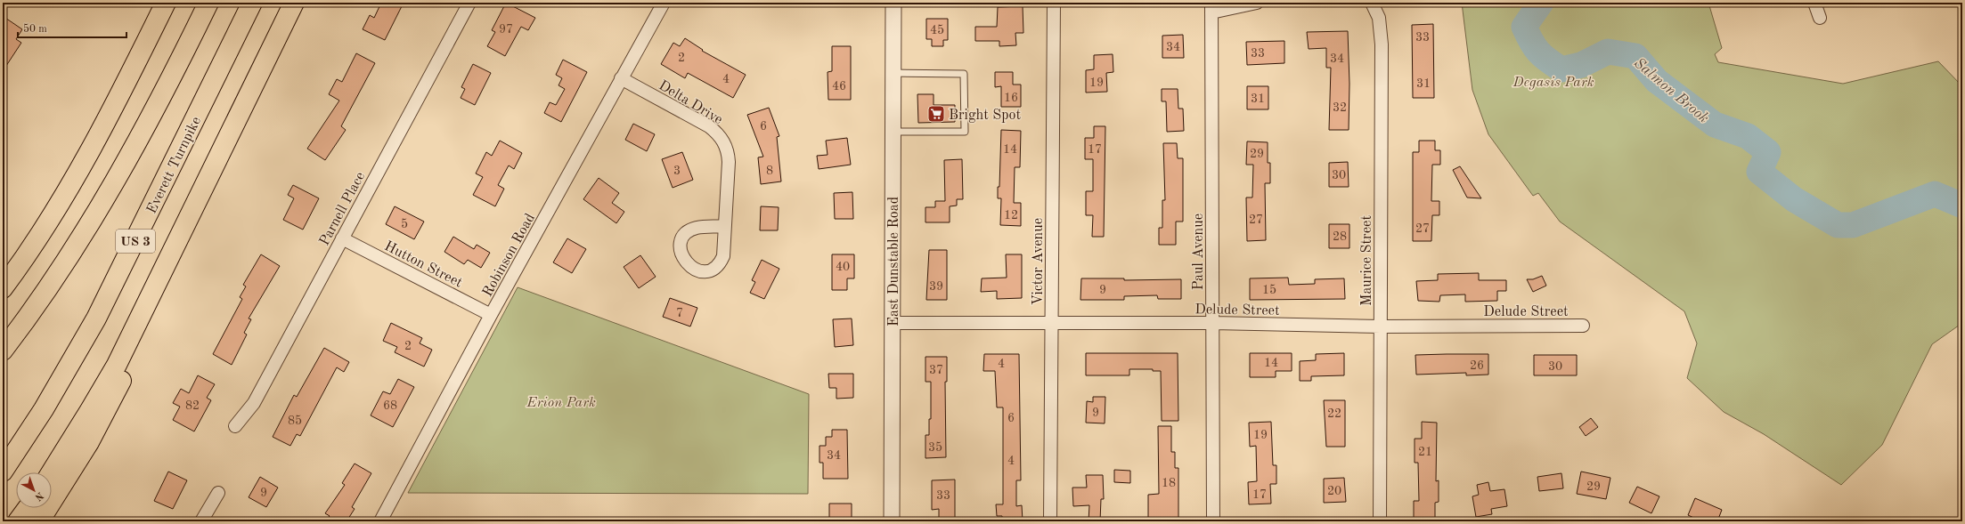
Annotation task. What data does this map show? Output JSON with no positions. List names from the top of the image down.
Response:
{
  "streets": {
    "highway": ["Everett Turnpike", "US 3"],
    "street": [
      "Delta Drive",
      "Parnell Place",
      "Paul Avenue",
      "Robinson Road",
      "Maurice Street",
      "East Dunstable Road",
      "Victor Avenue",
      "Hutton Street",
      "Delude Street"
    ]
  },
  "crossings": [
    ["Delta Drive", "Robinson Road"],
    ["Parnell Place", "Hutton Street"],
    ["Paul Avenue", "Delude Street"],
    ["Robinson Road", "Hutton Street"],
    ["Maurice Street", "Delude Street"],
    ["East Dunstable Road", "Delude Street"],
    ["Victor Avenue", "Delude Street"]
  ],
  "water": ["Salmon Brook"],
  "parks": ["Degasis Park", "Erion Park"],
  "places": {
    "supermarket": ["Bright Spot"]
  },
  "house_numbers": [
    "97",
    "45",
    "33",
    "34",
    "33",
    "2",
    "34",
    "4",
    "19",
    "31",
    "46",
    "16",
    "31",
    "32",
    "6",
    "14",
    "17",
    "29",
    "3",
    "8",
    "30",
    "12",
    "27",
    "5",
    "27",
    "28",
    "40",
    "39",
    "9",
    "15",
    "7",
    "2",
    "14",
    "4",
    "26",
    "30",
    "37",
    "82",
    "68",
    "9",
    "22",
    "6",
    "85",
    "19",
    "35",
    "21",
    "34",
    "4",
    "18",
    "29",
    "20",
    "9",
    "17",
    "33"
  ],
  "scale_bar": "50 m",
  "north": "bottom right"
}
